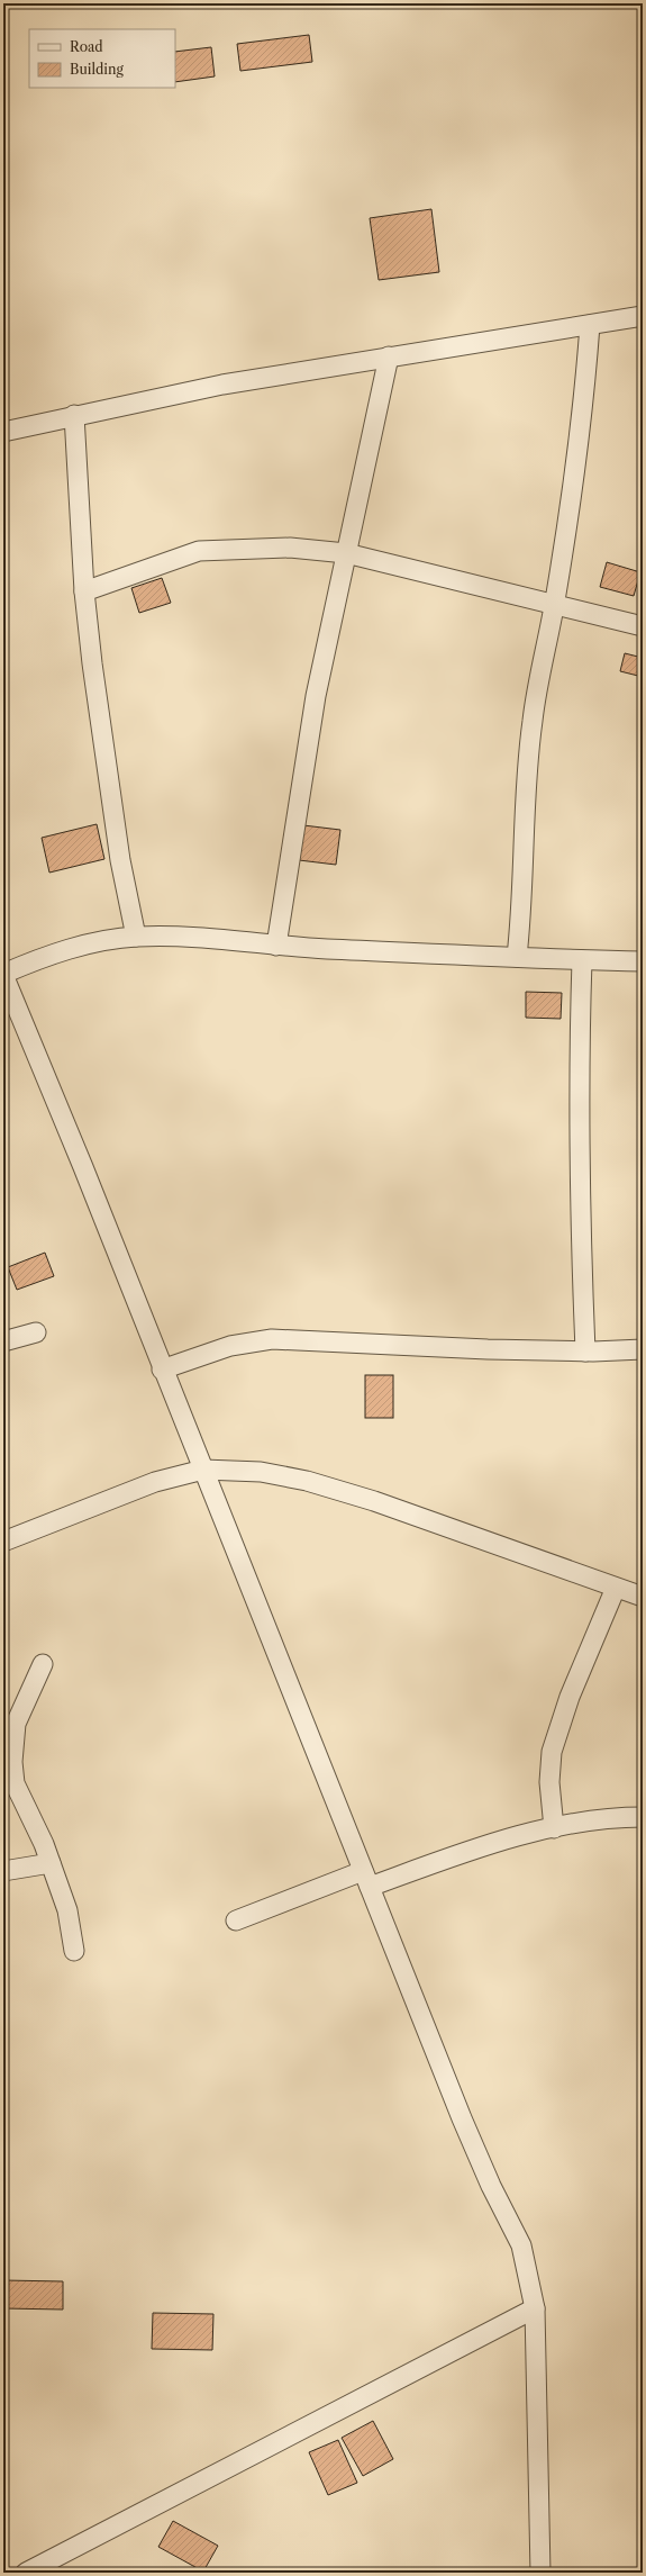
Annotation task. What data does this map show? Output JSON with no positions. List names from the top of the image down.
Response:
{
  "legend": ["Road", "Building"]
}
